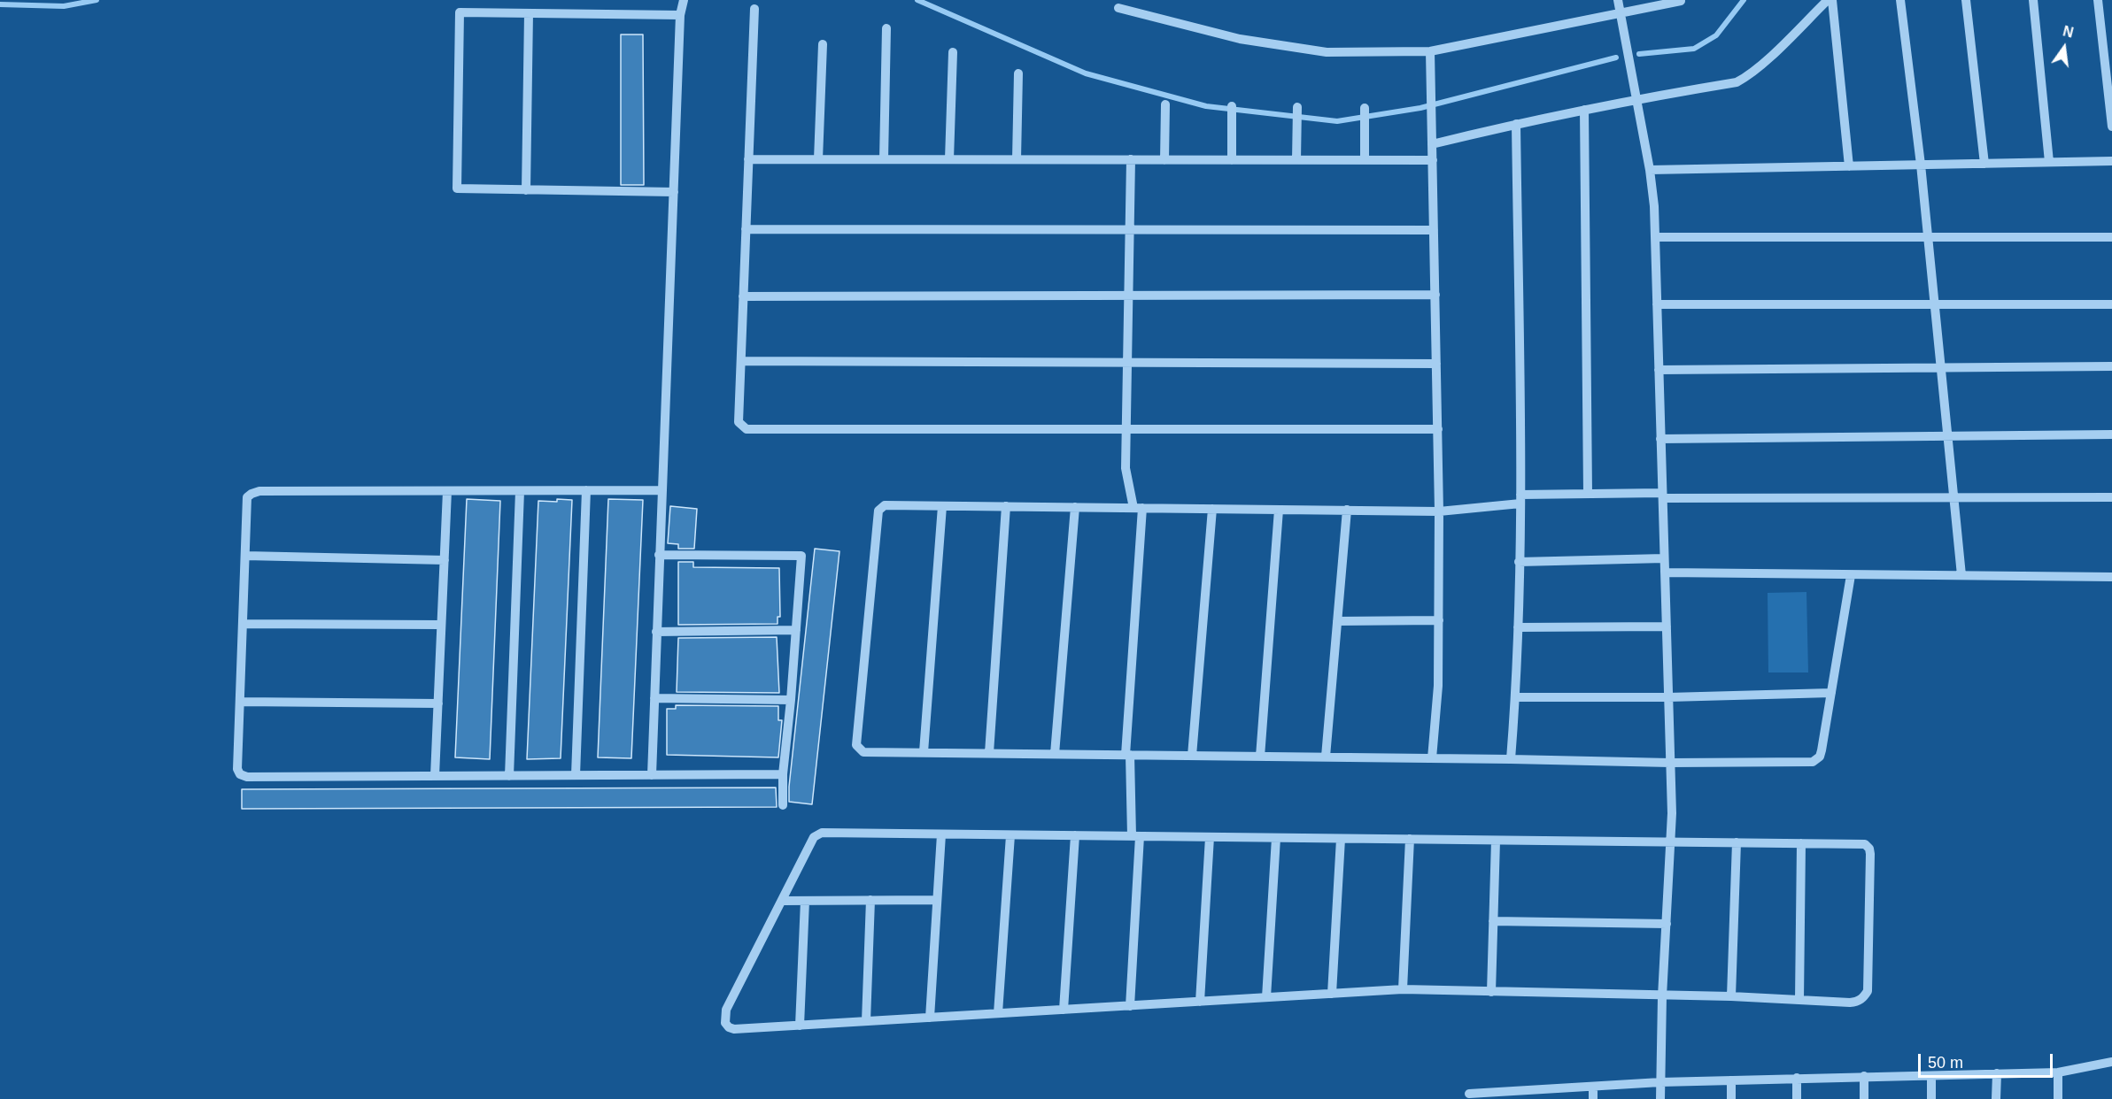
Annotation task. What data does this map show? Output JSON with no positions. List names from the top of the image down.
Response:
{
  "scale_bar": "50 m",
  "north": "top"
}
